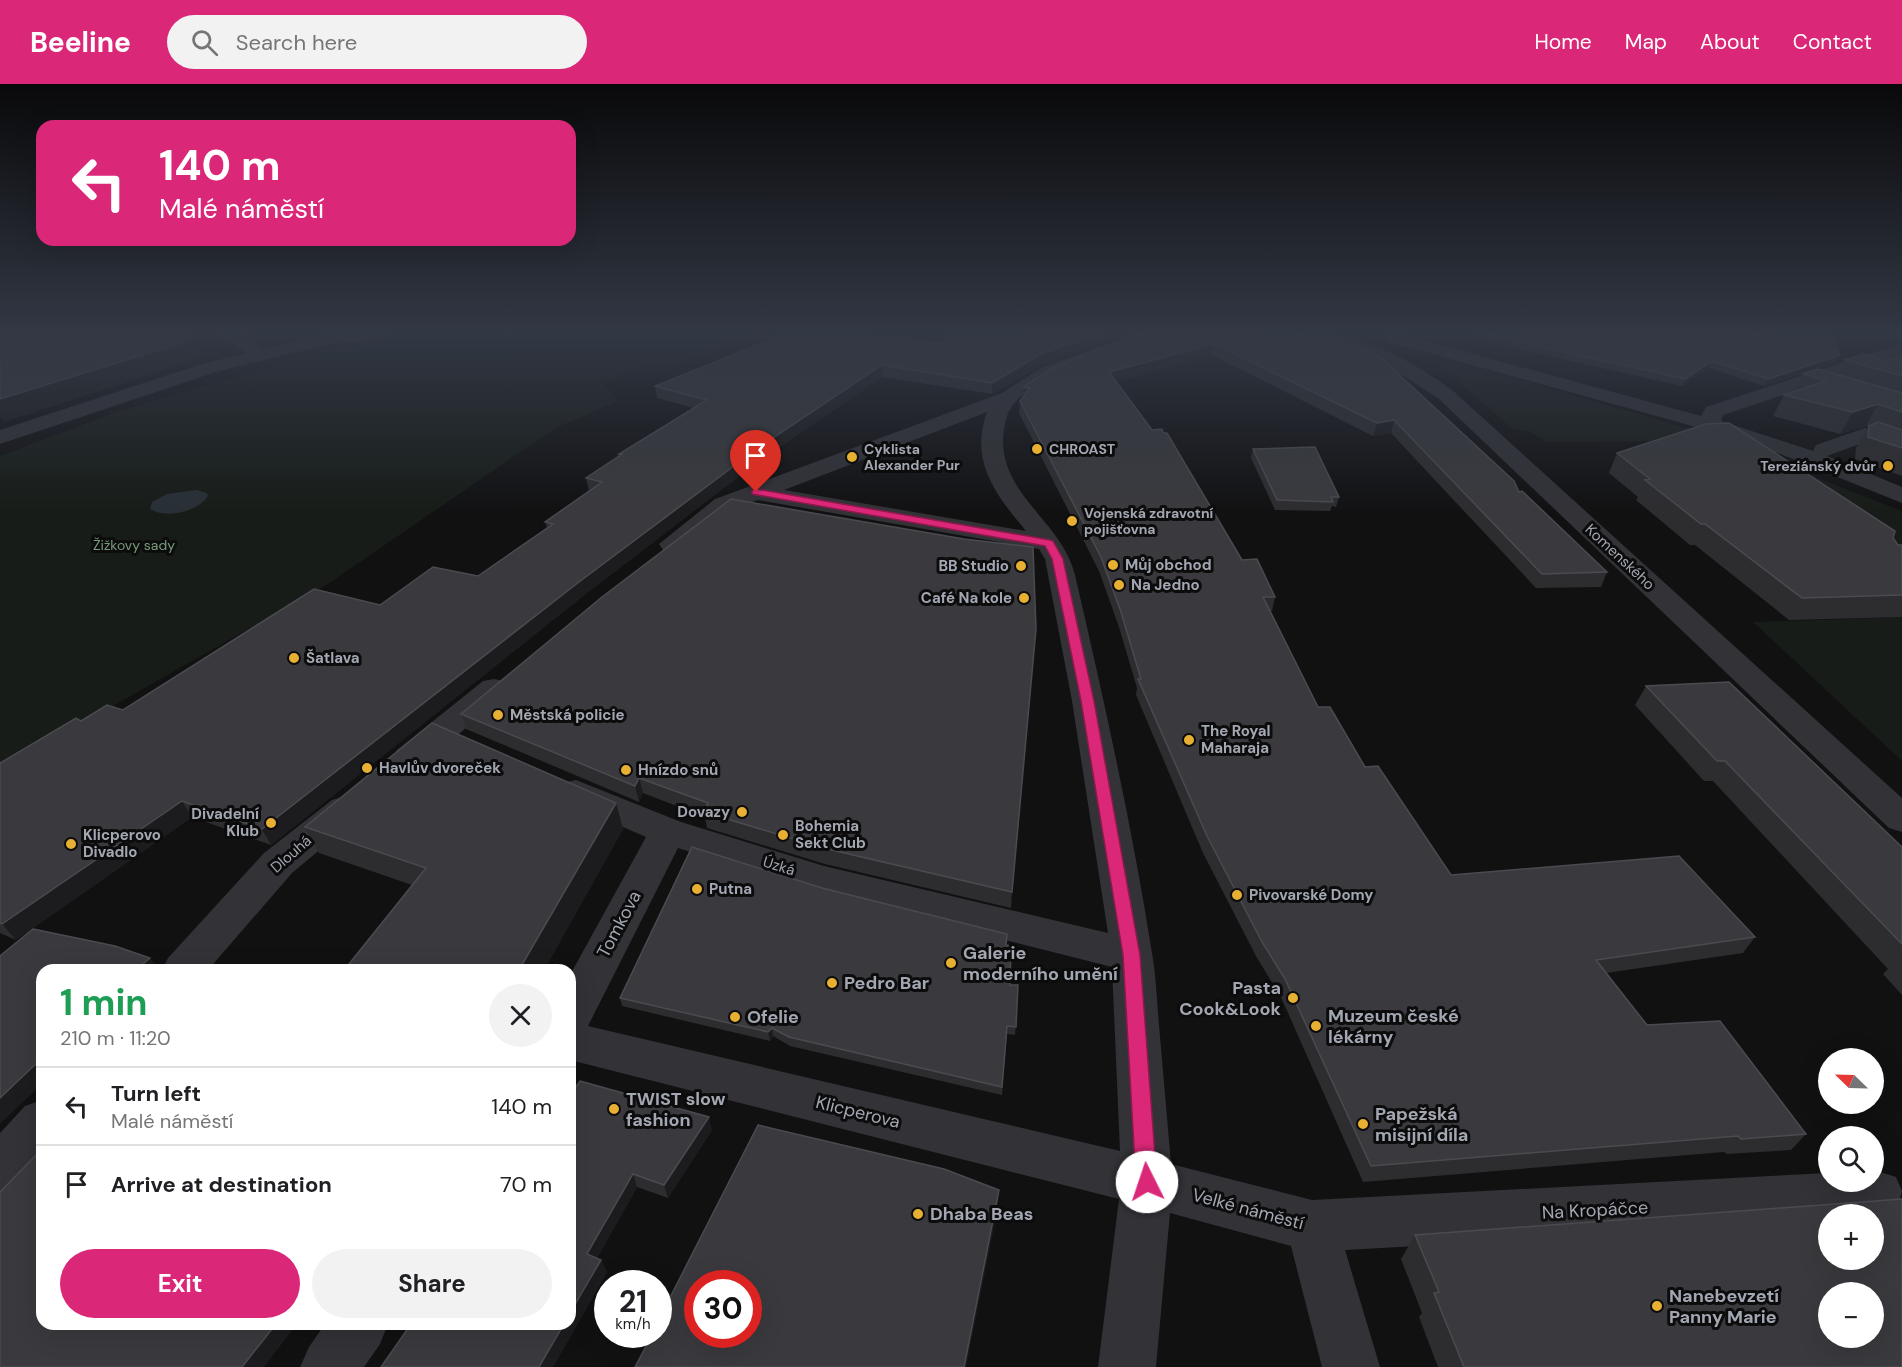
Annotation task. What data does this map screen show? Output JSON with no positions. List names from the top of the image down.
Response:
{
  "streets": {
    "street": [
      "Komenského",
      "Dlouhá",
      "Úzká",
      "Tomkova",
      "Klicperova",
      "Velké náměstí",
      "Na Kropáčce"
    ]
  },
  "crossings": [
    ["Úzká", "Tomkova"],
    ["Klicperova", "Velké náměstí"],
    ["Velké náměstí", "Na Kropáčce"]
  ],
  "parks": ["Žižkovy sady"],
  "places": [
    "CHROAST",
    "Cyklista Alexander Pur",
    "Tereziánský dvůr",
    "Vojenská zdravotní pojišťovna",
    "Můj obchod",
    "BB Studio",
    "Na Jedno",
    "Café Na kole",
    "Šatlava",
    "Městská policie",
    "The Royal Maharaja",
    "Havlův dvoreček",
    "Hnízdo snů",
    "Dovazy",
    "Divadelní Klub",
    "Bohemia Sekt Club",
    "Klicperovo Divadlo",
    "Putna",
    "Pivovarské Domy",
    "Galerie moderního umění",
    "Pedro Bar",
    "Pasta Cook&Look",
    "Ofelie",
    "Muzeum české lékárny",
    "TWIST slow fashion",
    "Papežská misijní díla",
    "Dhaba Beas",
    "Nanebevzetí Panny Marie"
  ],
  "north": "top left",
  "page": {
    "header": "Beeline",
    "search": "Search here",
    "nav": [
      "Home",
      "Map",
      "About",
      "Contact"
    ],
    "turn": ["140 m", "Malé náměstí"],
    "heading": ["1 min", "210 m · 11:20"],
    "map_buttons": ["+", "−"],
    "list": [
      {
        "name": "Turn left",
        "note": "Malé náměstí",
        "value": "140 m"
      },
      {
        "name": "Arrive at destination",
        "value": "70 m"
      }
    ],
    "buttons": ["Exit", "Share"],
    "speed": "21 km/h",
    "limit": "30"
  }
}
